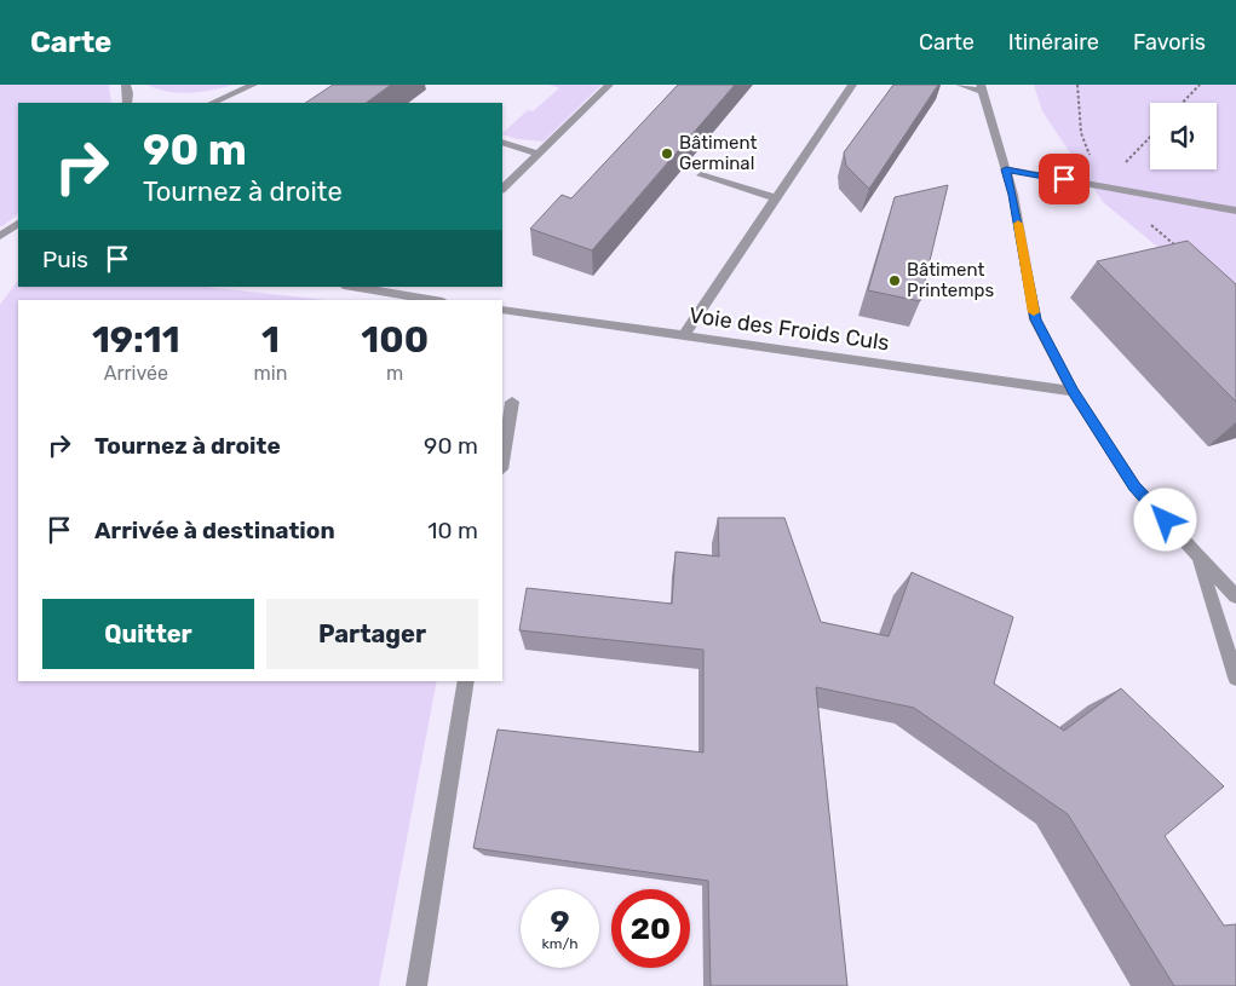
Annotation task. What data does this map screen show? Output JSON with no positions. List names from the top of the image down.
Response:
{
  "streets": {
    "lane": ["Voie des Froids Culs"]
  },
  "places": ["Bâtiment Germinal", "Bâtiment Printemps"],
  "page": {
    "header": "Carte",
    "nav": ["Carte", "Itinéraire", "Favoris"],
    "turn": ["90 m", "Tournez à droite"],
    "then": "Puis",
    "eta": [
      "19:11",
      "Arrivée",
      "1",
      "min",
      "100",
      "m"
    ],
    "list": [
      {
        "name": "Tournez à droite",
        "value": "90 m"
      },
      {
        "name": "Arrivée à destination",
        "value": "10 m"
      }
    ],
    "buttons": ["Quitter", "Partager"],
    "speed": "9 km/h",
    "limit": "20"
  }
}
